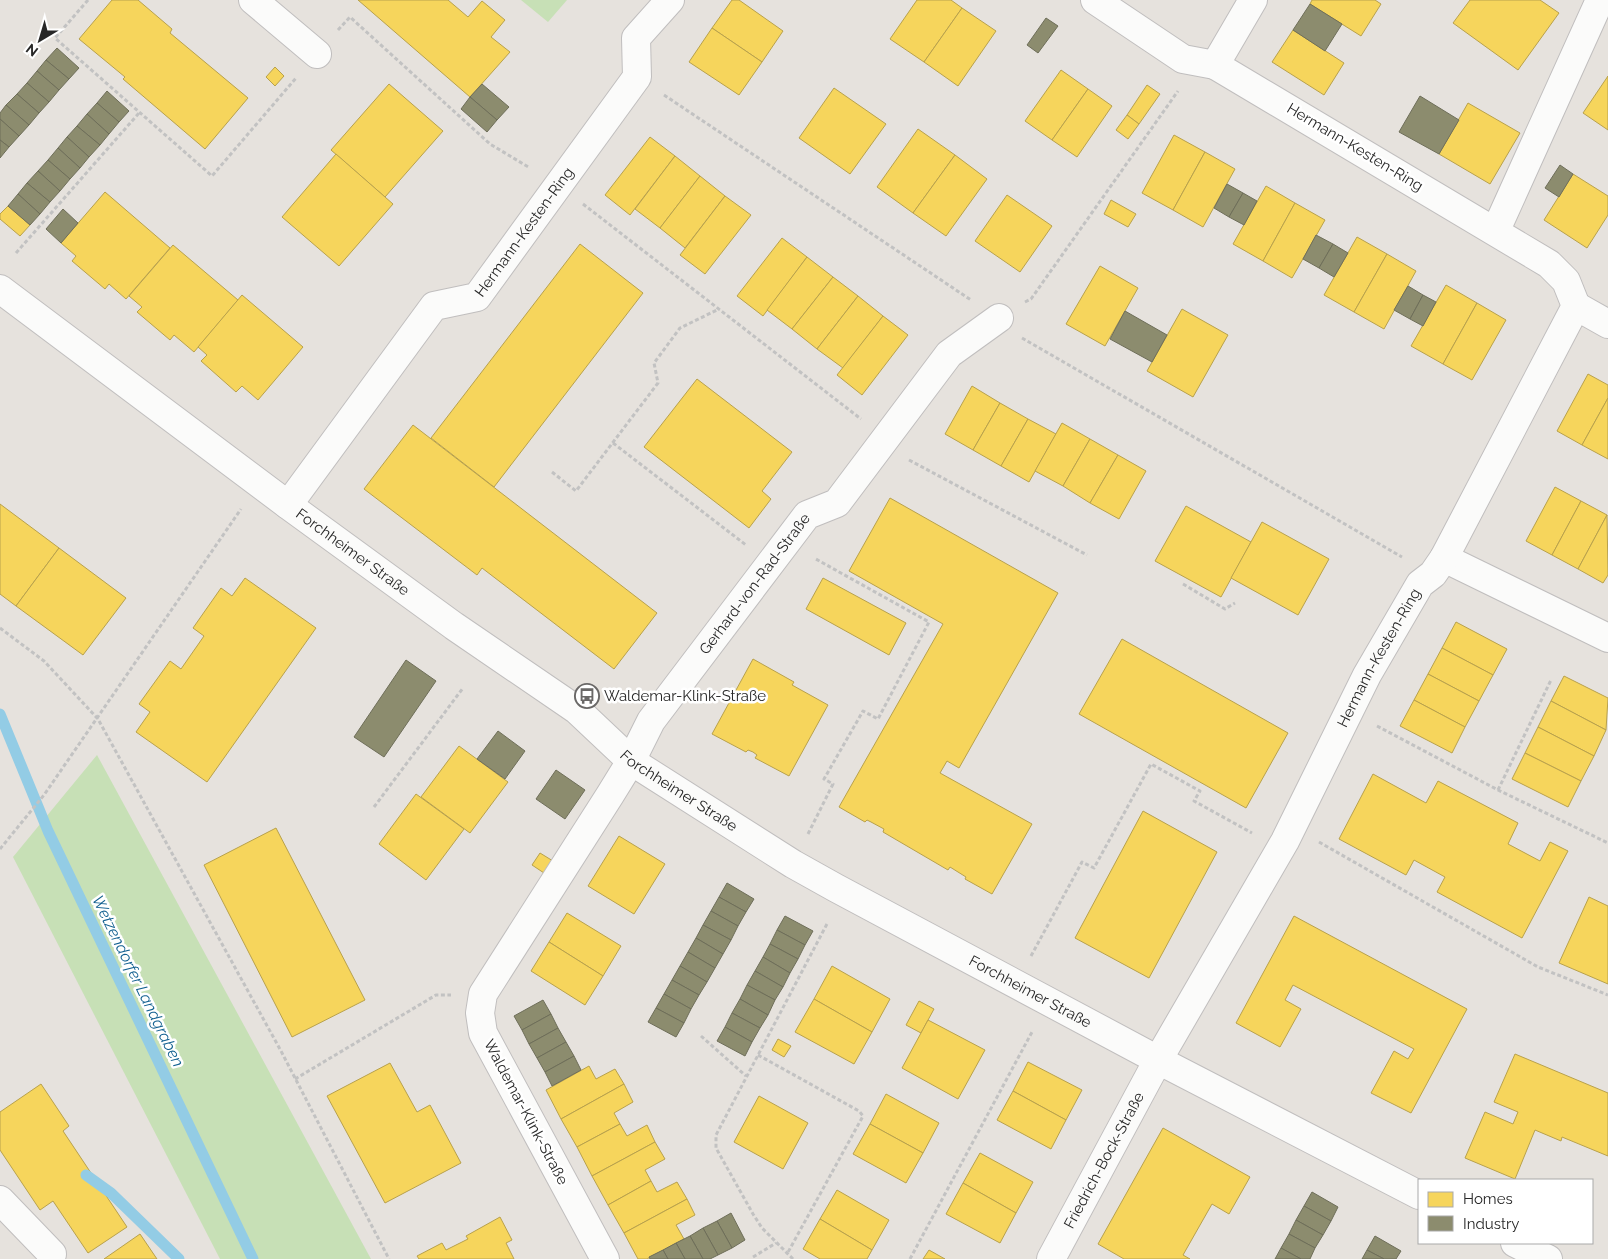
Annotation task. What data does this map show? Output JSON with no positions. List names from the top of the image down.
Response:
{
  "streets": {
    "street": [
      "Hermann-Kesten-Ring",
      "Forchheimer Straße",
      "Gerhard-von-Rad-Straße",
      "Waldemar-Klink-Straße",
      "Friedrich-Bock-Straße"
    ]
  },
  "crossings": [
    ["Hermann-Kesten-Ring", "Forchheimer Straße"],
    ["Hermann-Kesten-Ring", "Friedrich-Bock-Straße"],
    ["Forchheimer Straße", "Gerhard-von-Rad-Straße"],
    ["Forchheimer Straße", "Waldemar-Klink-Straße"],
    ["Forchheimer Straße", "Friedrich-Bock-Straße"],
    ["Gerhard-von-Rad-Straße", "Waldemar-Klink-Straße"]
  ],
  "water": ["Wetzendorfer Landgraben"],
  "places": {
    "bus stop": ["Waldemar-Klink-Straße"]
  },
  "legend": ["Homes", "Industry"],
  "north": "bottom left"
}
